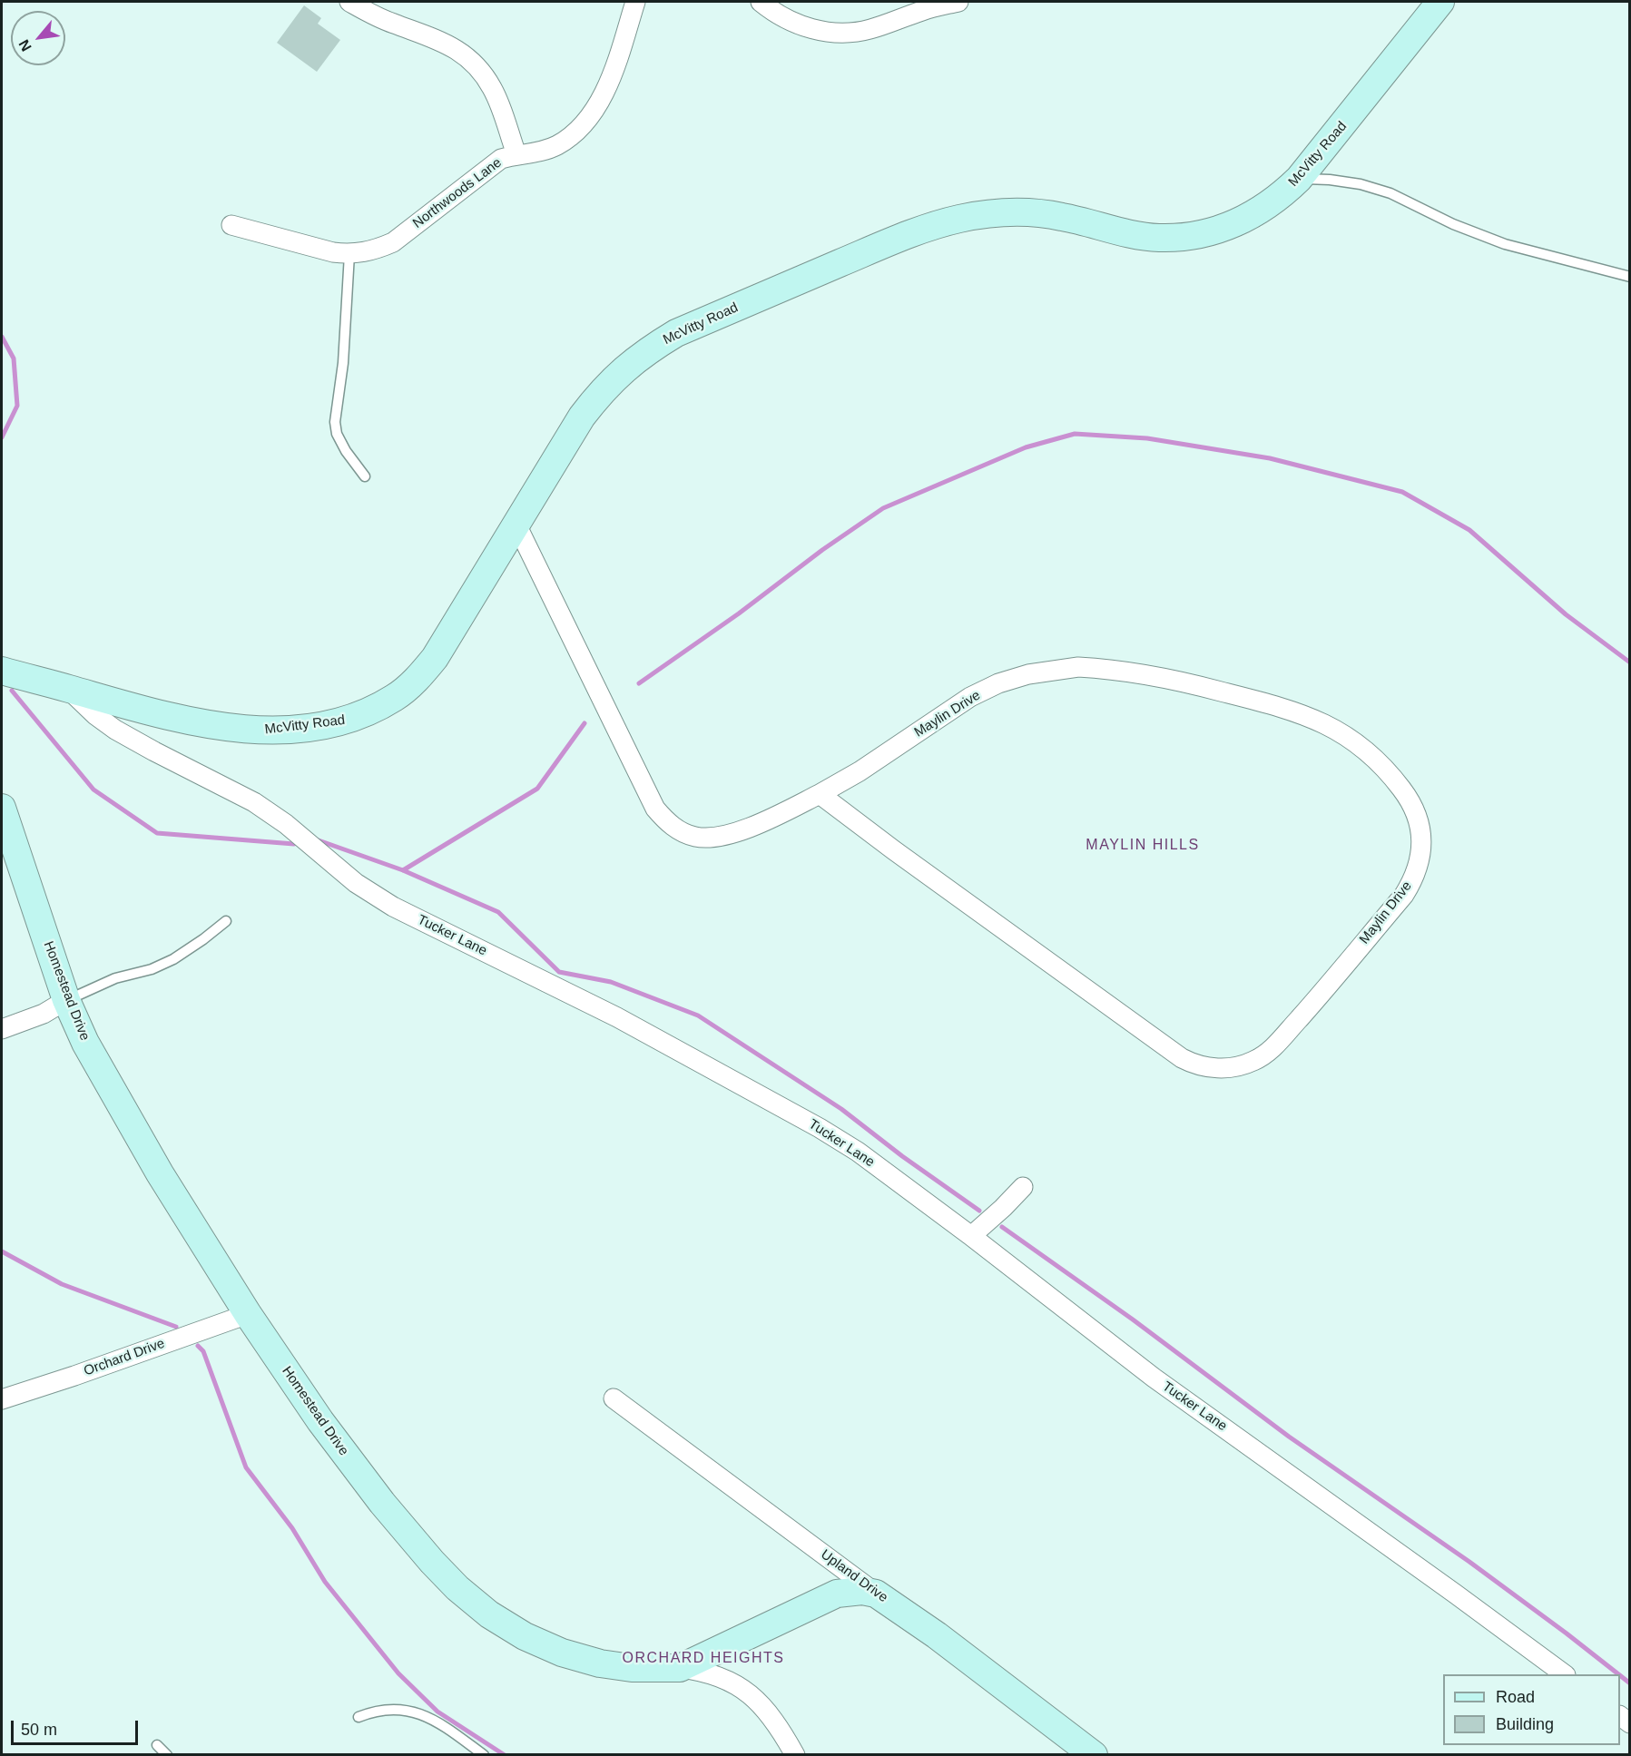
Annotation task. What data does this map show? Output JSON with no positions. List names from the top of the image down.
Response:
{
  "streets": {
    "street": [
      "McVitty Road",
      "Northwoods Lane",
      "Maylin Drive",
      "Tucker Lane",
      "Homestead Drive",
      "Orchard Drive",
      "Upland Drive"
    ]
  },
  "crossings": [
    ["McVitty Road", "Maylin Drive"],
    ["McVitty Road", "Tucker Lane"],
    ["Homestead Drive", "Orchard Drive"],
    ["Homestead Drive", "Upland Drive"]
  ],
  "districts": ["MAYLIN HILLS", "ORCHARD HEIGHTS"],
  "legend": ["Road", "Building"],
  "scale_bar": "50 m",
  "north": "bottom left"
}
